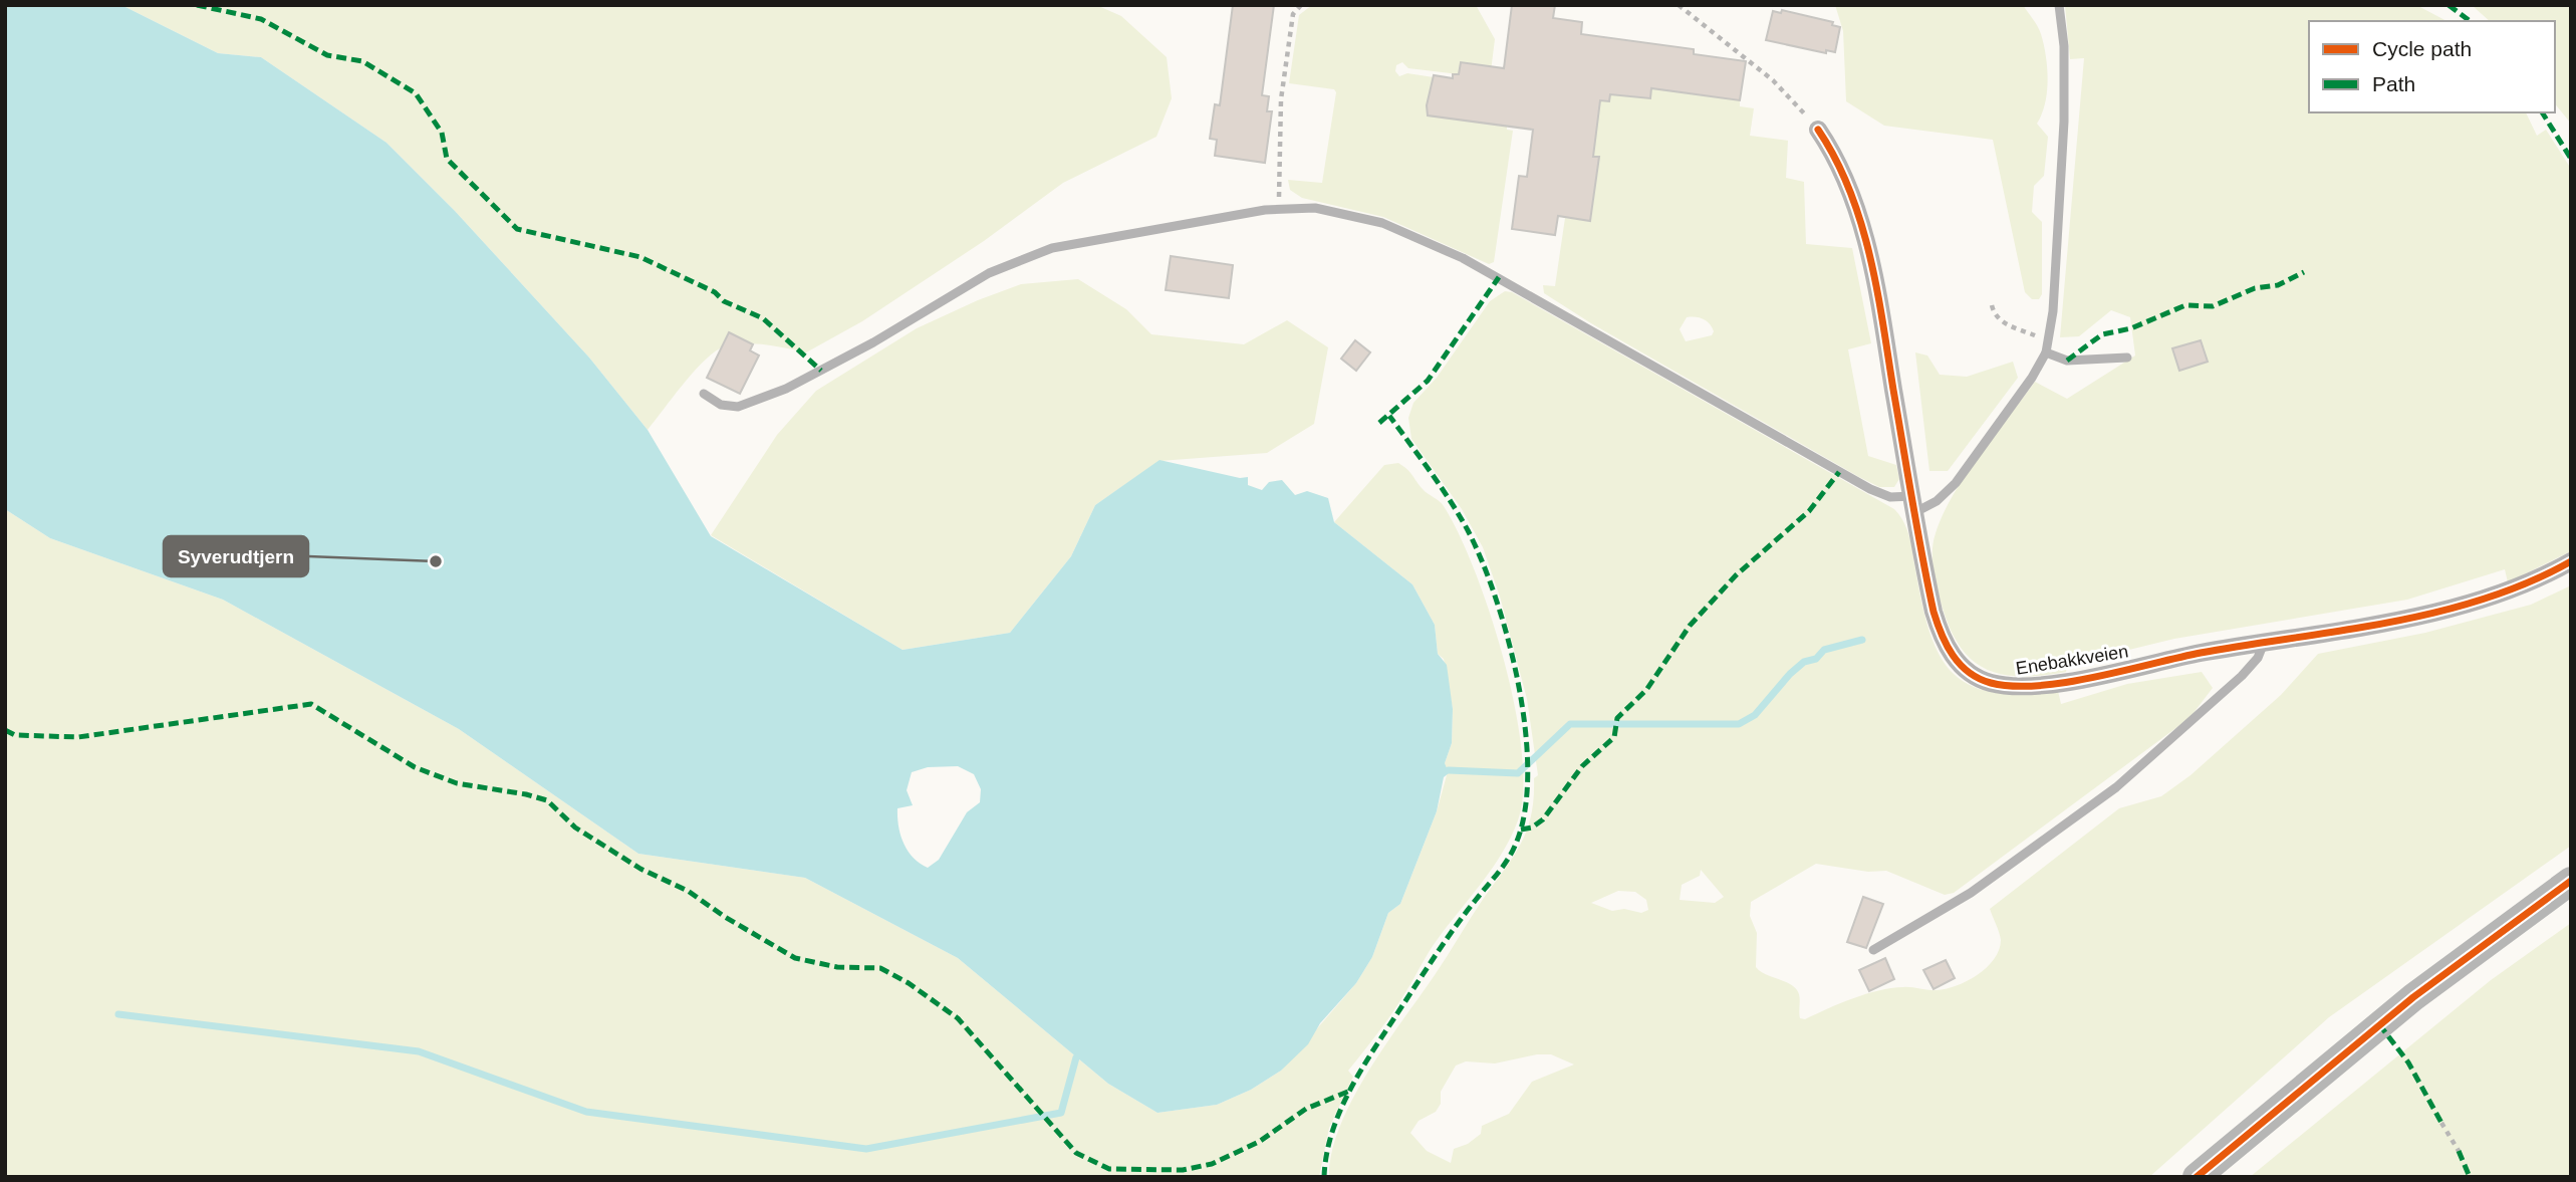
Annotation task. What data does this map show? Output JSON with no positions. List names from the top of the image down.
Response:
{
  "streets": {
    "street": ["Enebakkveien"]
  },
  "places": ["Syverudtjern"],
  "legend": ["Cycle path", "Path"]
}
